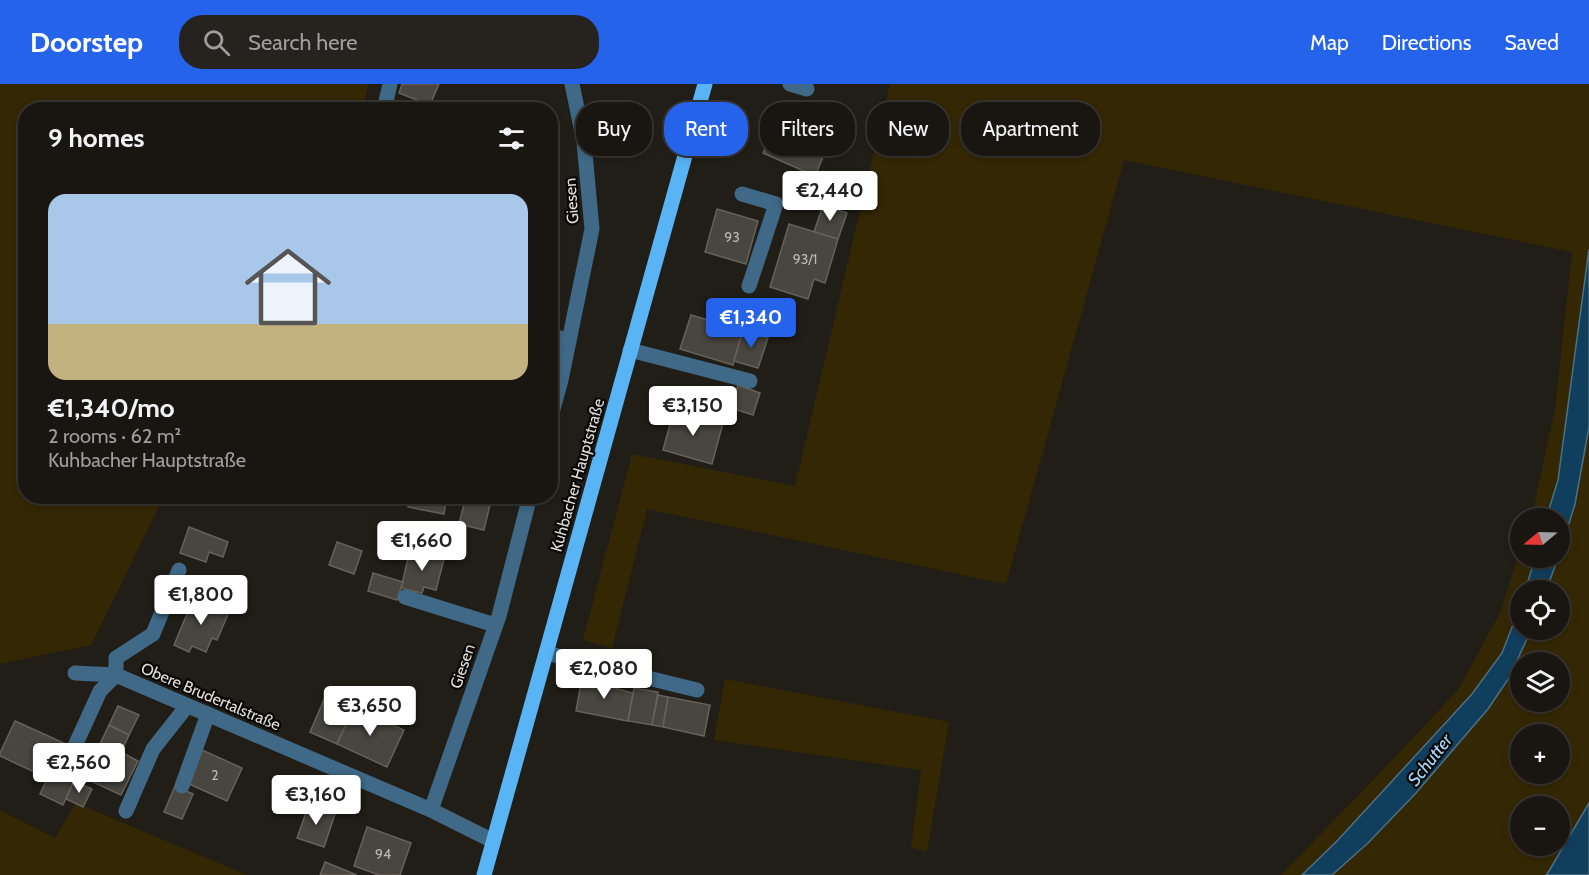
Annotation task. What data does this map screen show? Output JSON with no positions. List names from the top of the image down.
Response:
{
  "streets": {
    "main road": ["Kuhbacher Hauptstraße"],
    "street": ["Giesen", "Obere Brudertalstraße"]
  },
  "crossings": [
    ["Giesen", "Obere Brudertalstraße"],
    ["Kuhbacher Hauptstraße", "Obere Brudertalstraße"]
  ],
  "water": ["Schutter"],
  "house_numbers": [
    "93",
    "93/1",
    "2",
    "94"
  ],
  "north": "left",
  "page": {
    "header": "Doorstep",
    "search": "Search here",
    "nav": ["Map", "Directions", "Saved"],
    "chip": [
      "Buy",
      "Rent",
      "Filters",
      "New",
      "Apartment"
    ],
    "heading": "9 homes",
    "price": [
      "€2,440",
      "€1,340",
      "€3,150",
      "€1,660",
      "€1,800",
      "€2,080",
      "€3,650",
      "€2,560",
      "€3,160"
    ],
    "list": [
      {
        "name": "€1,340/mo",
        "note": "2 rooms · 62 m² · Kuhbacher Hauptstraße"
      }
    ],
    "map_buttons": ["+", "−"]
  }
}
